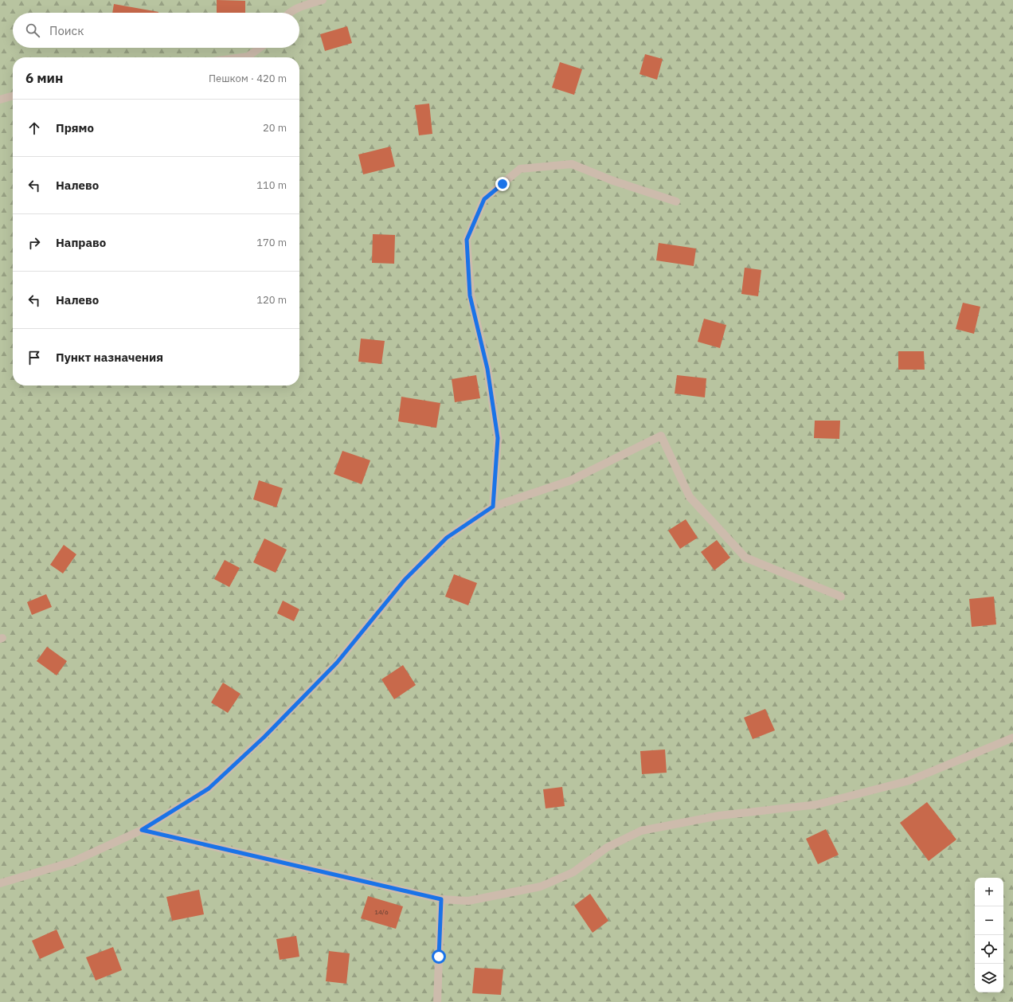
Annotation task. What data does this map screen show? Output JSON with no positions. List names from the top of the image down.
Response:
{
  "house_numbers": ["14/6"],
  "page": {
    "search": "Поиск",
    "heading": ["6 мин", "Пешком · 420 m"],
    "list": [
      ["Прямо", "20 m"],
      ["Налево", "110 m"],
      ["Направо", "170 m"],
      ["Налево", "120 m"],
      "Пункт назначения"
    ],
    "map_buttons": ["+", "−"]
  }
}
